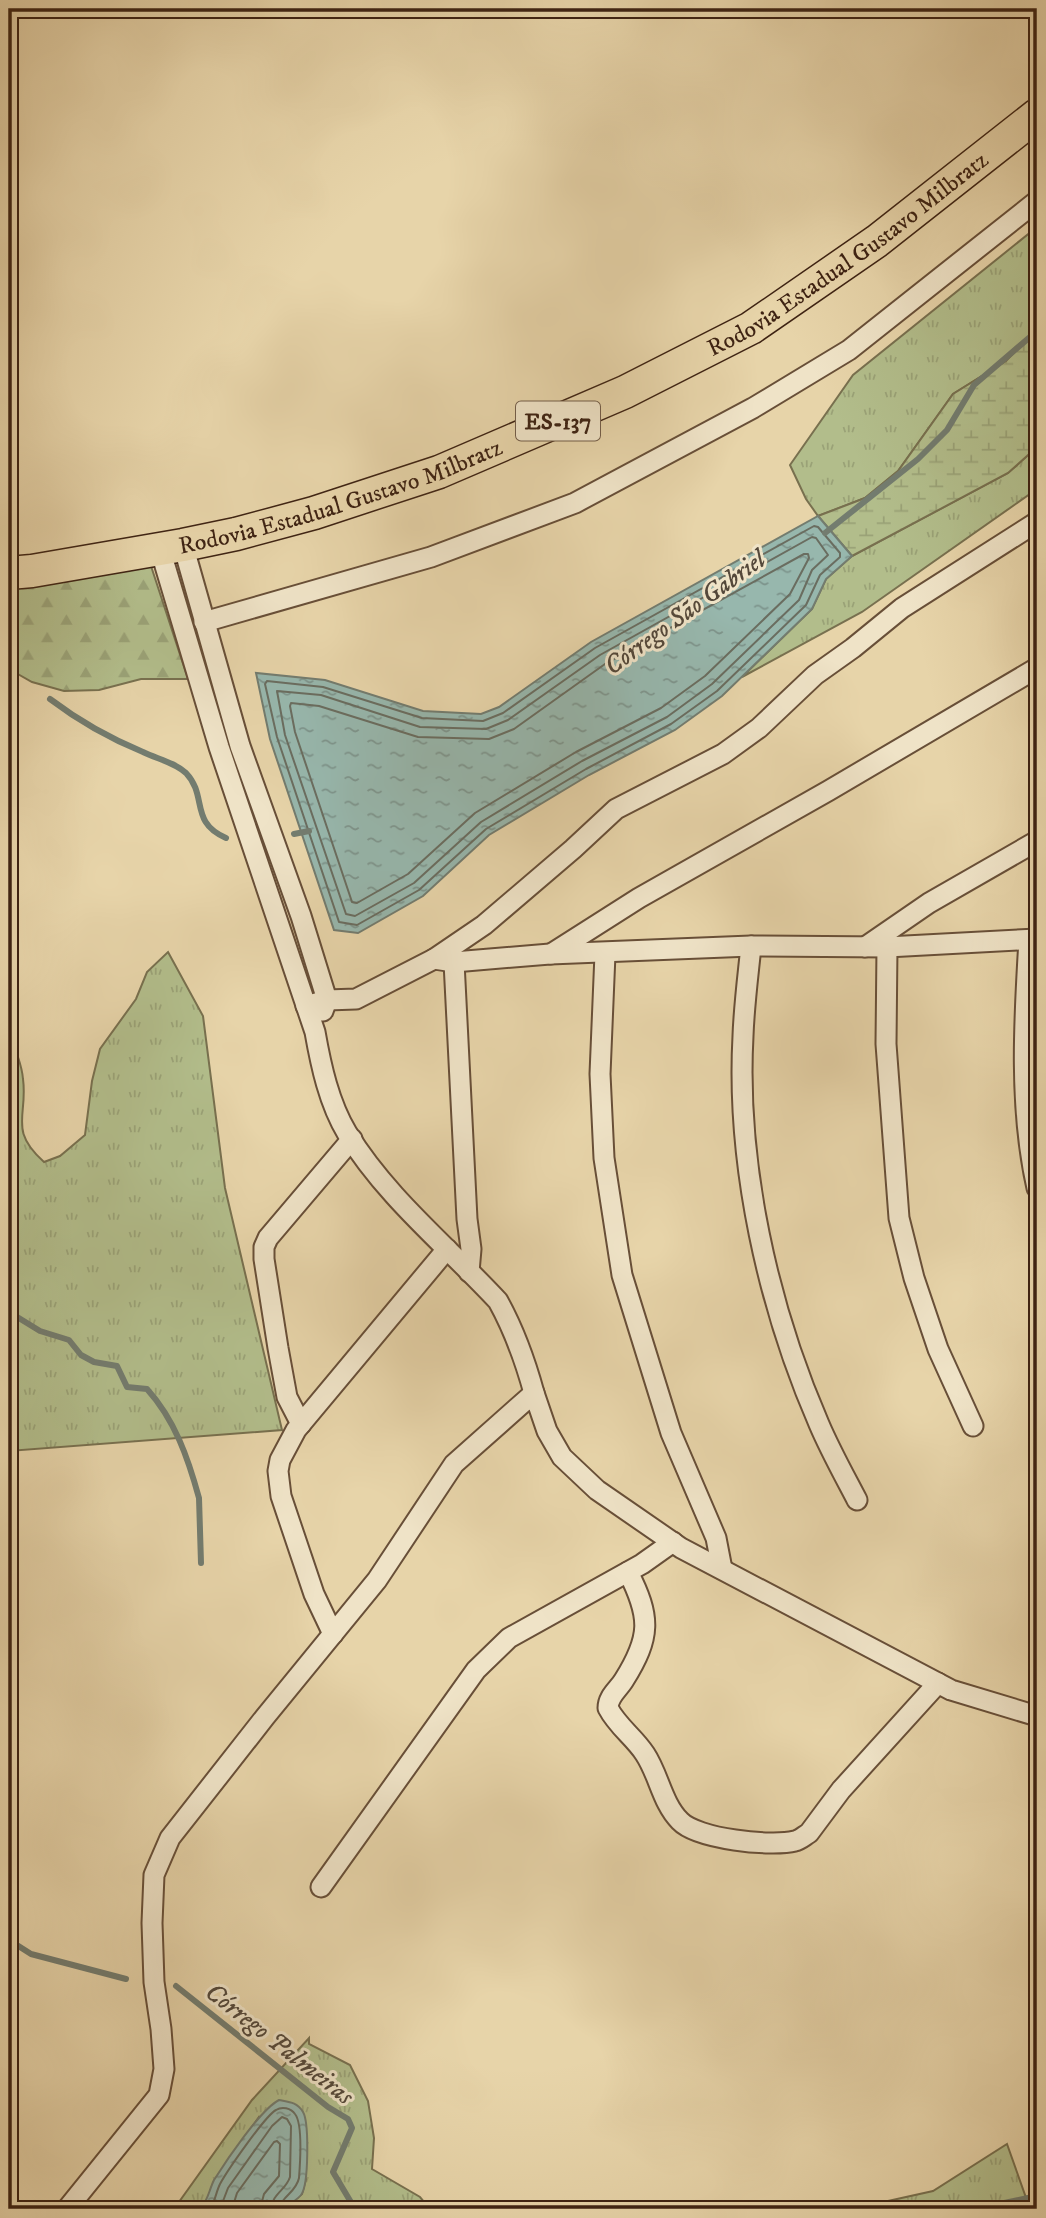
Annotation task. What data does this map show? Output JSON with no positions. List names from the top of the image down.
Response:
{
  "streets": {
    "main road": ["Rodovia Estadual Gustavo Milbratz", "ES-137"]
  },
  "water": ["Córrego São Gabriel", "Córrego Palmeiras"]
}
